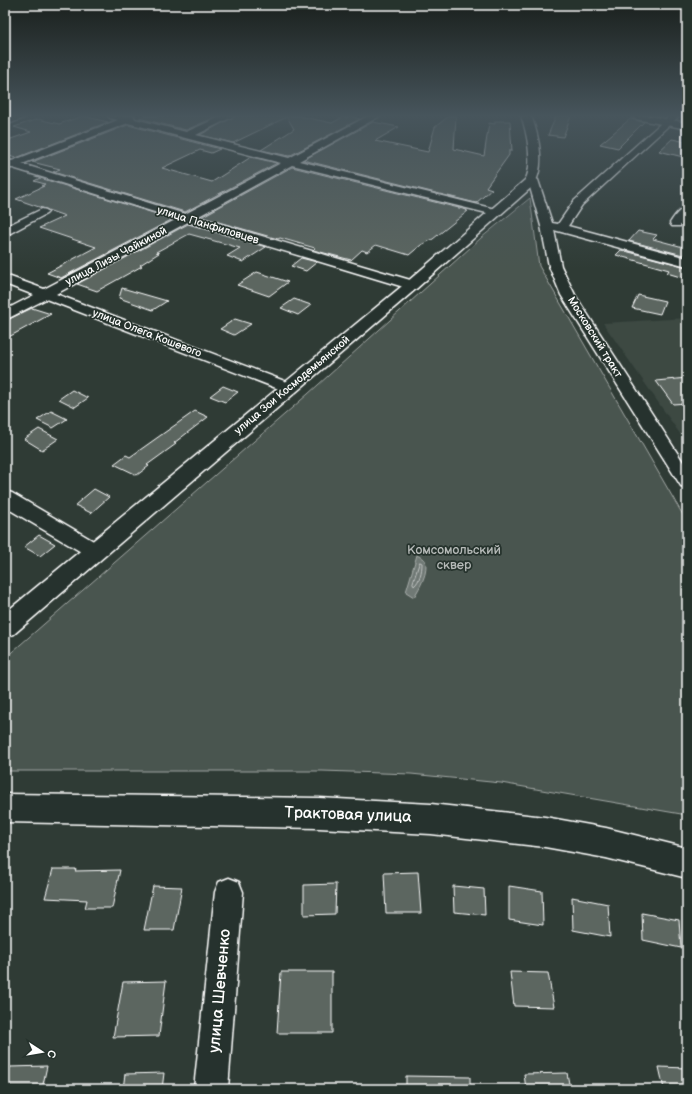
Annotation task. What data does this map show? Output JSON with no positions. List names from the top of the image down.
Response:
{
  "streets": {
    "main road": ["улица Зои Космодемьянской", "Трактовая улица"],
    "street": [
      "улица Панфиловцев",
      "улица Лизы Чайкиной",
      "улица Олега Кошевого",
      "Московский тракт",
      "улица Шевченко"
    ]
  },
  "crossings": [
    ["улица Панфиловцев", "улица Лизы Чайкиной"],
    ["улица Панфиловцев", "улица Зои Космодемьянской"],
    ["улица Лизы Чайкиной", "улица Олега Кошевого"],
    ["улица Олега Кошевого", "улица Зои Космодемьянской"],
    ["Московский тракт", "улица Зои Космодемьянской"]
  ],
  "parks": ["Комсомольский сквер"],
  "north": "right"
}
